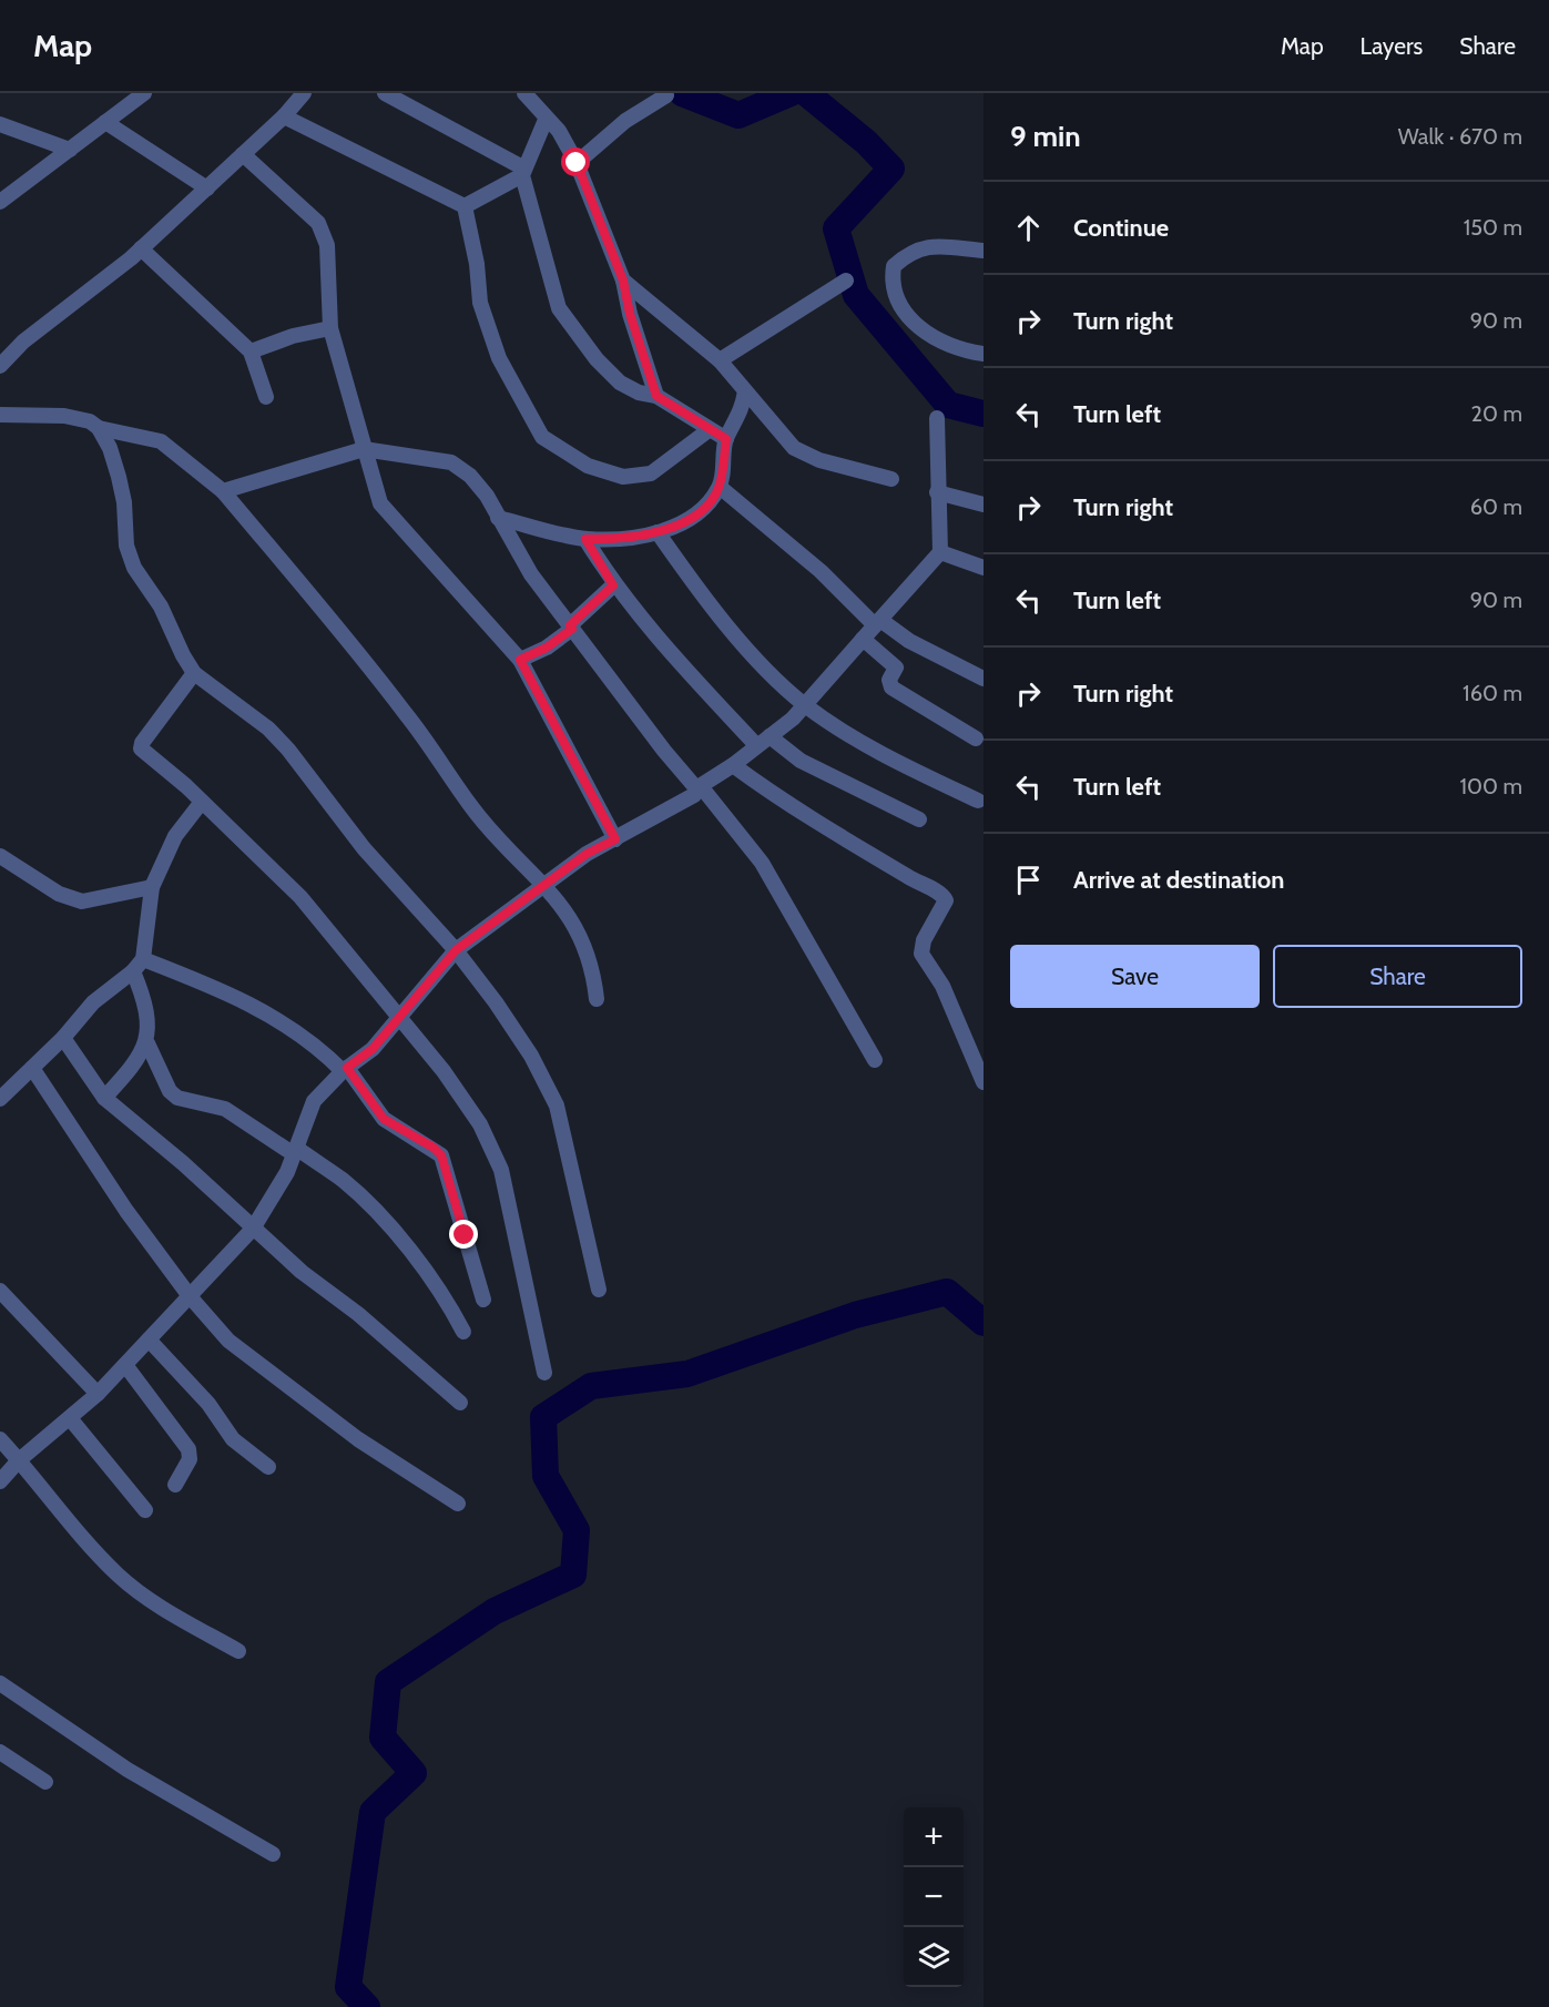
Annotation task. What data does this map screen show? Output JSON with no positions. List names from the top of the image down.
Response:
{
  "page": {
    "header": "Map",
    "nav": ["Map", "Layers", "Share"],
    "heading": ["9 min", "Walk · 670 m"],
    "list": [
      ["Continue", "150 m"],
      ["Turn right", "90 m"],
      ["Turn left", "20 m"],
      ["Turn right", "60 m"],
      ["Turn left", "90 m"],
      ["Turn right", "160 m"],
      ["Turn left", "100 m"],
      "Arrive at destination"
    ],
    "buttons": ["Save", "Share"],
    "map_buttons": ["+", "−"]
  }
}
